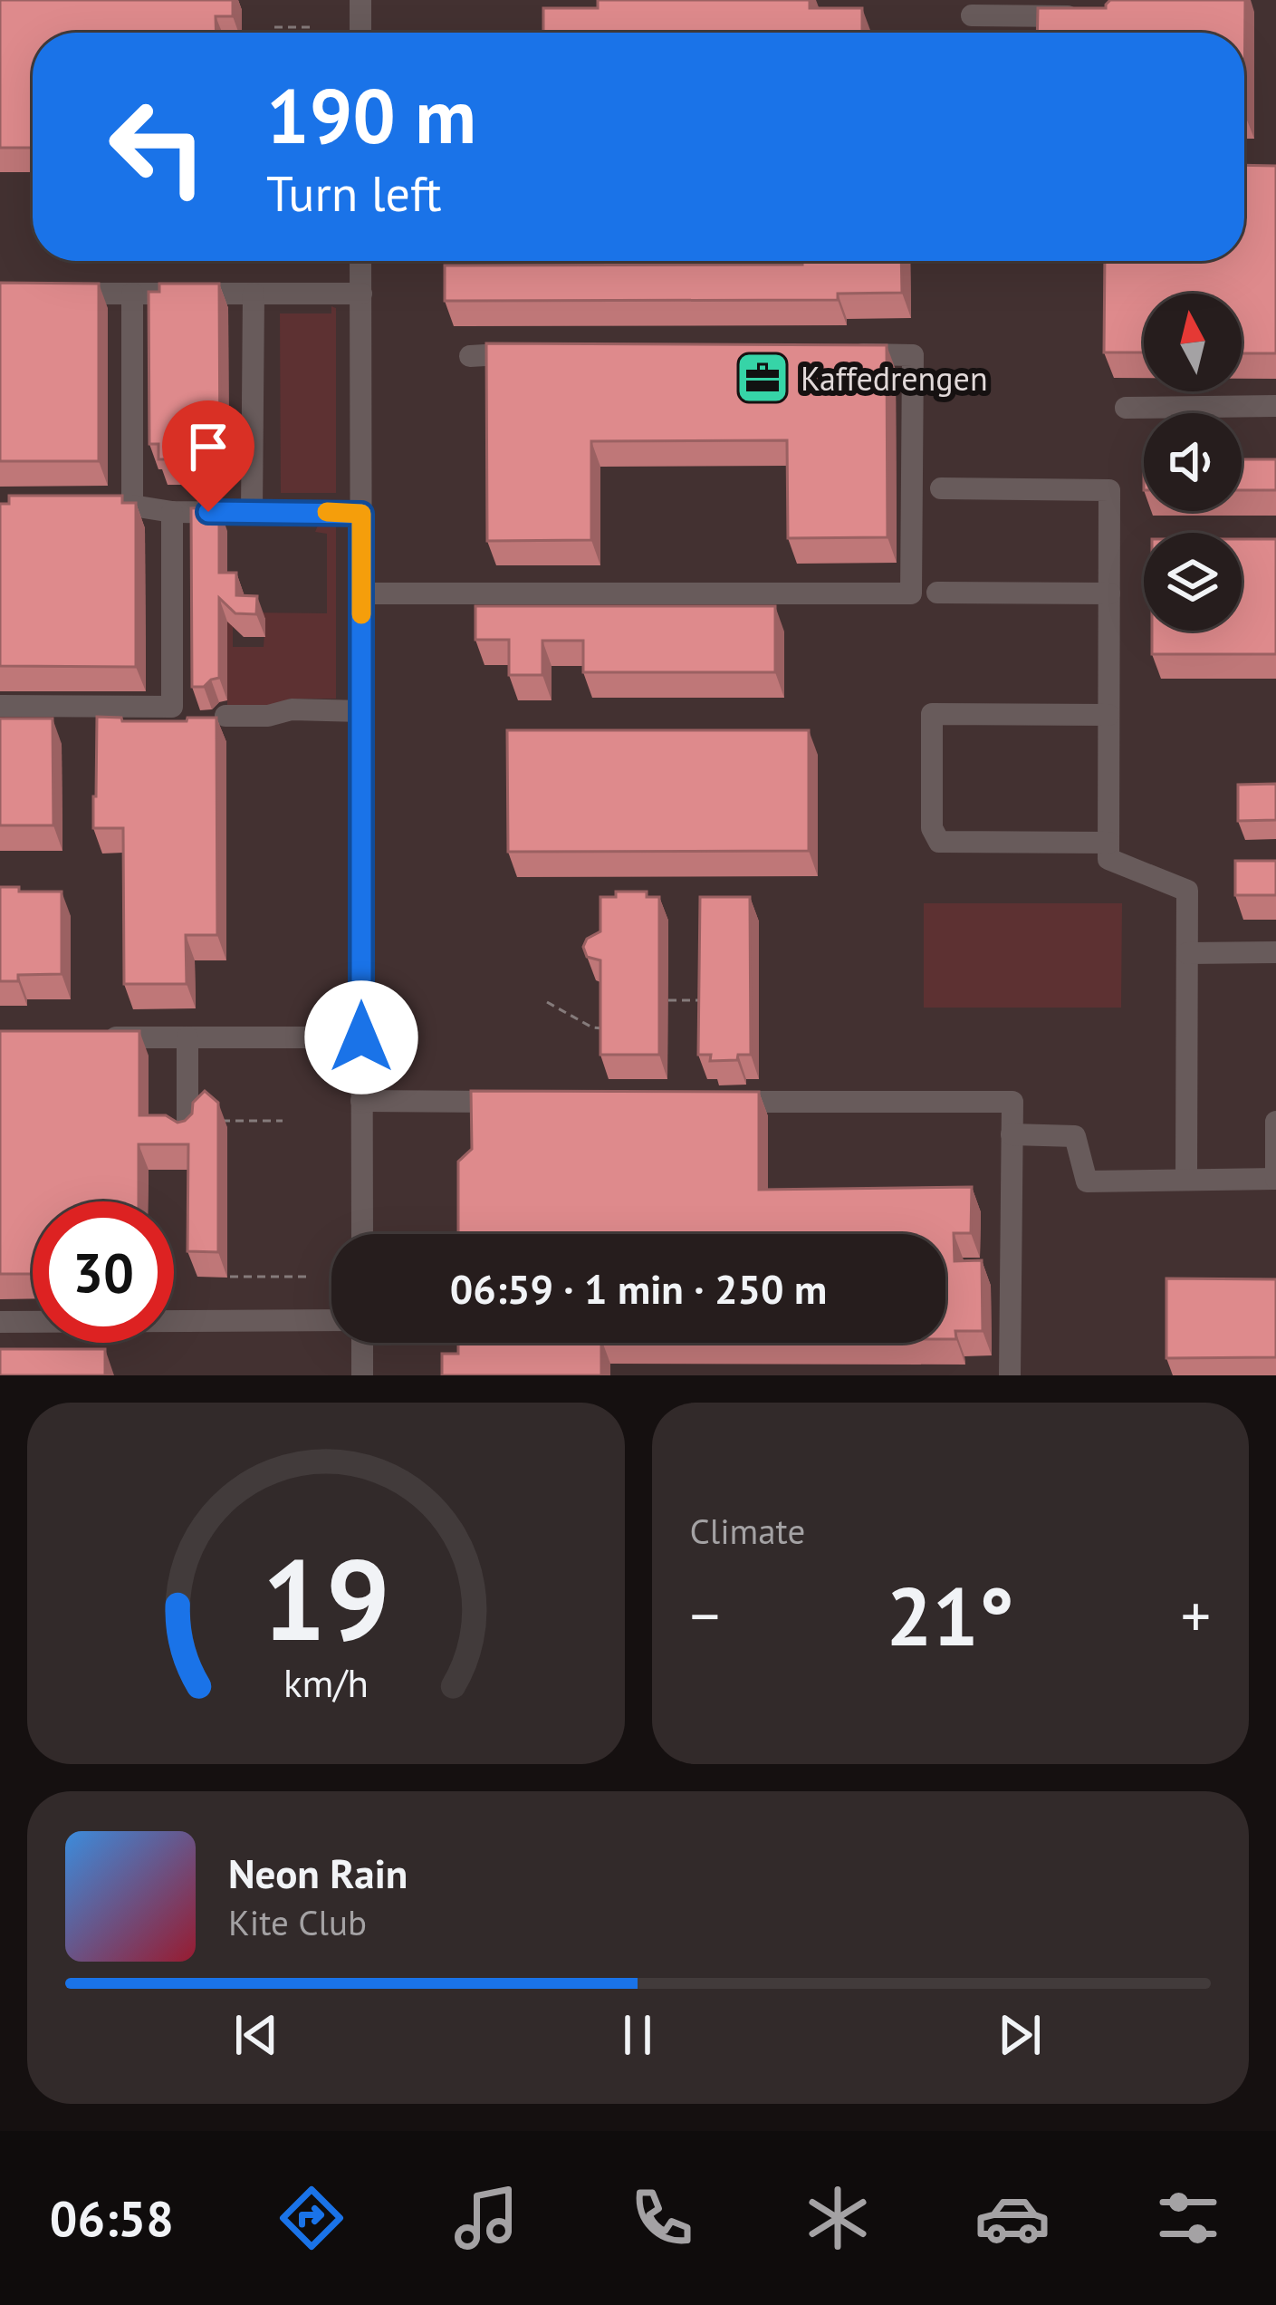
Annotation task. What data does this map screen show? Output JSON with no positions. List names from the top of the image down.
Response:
{
  "places": {
    "office": ["Kaffedrengen"]
  },
  "north": "top",
  "page": {
    "turn": ["190 m", "Turn left"],
    "limit": "30",
    "trip": "06:59 · 1 min · 250 m",
    "tile": "Climate",
    "heat": ["−", "21°", "+"],
    "song": ["Neon Rain", "Kite Club"],
    "tabs": "06:58",
    "gauge": ["19", "km/h"]
  }
}
